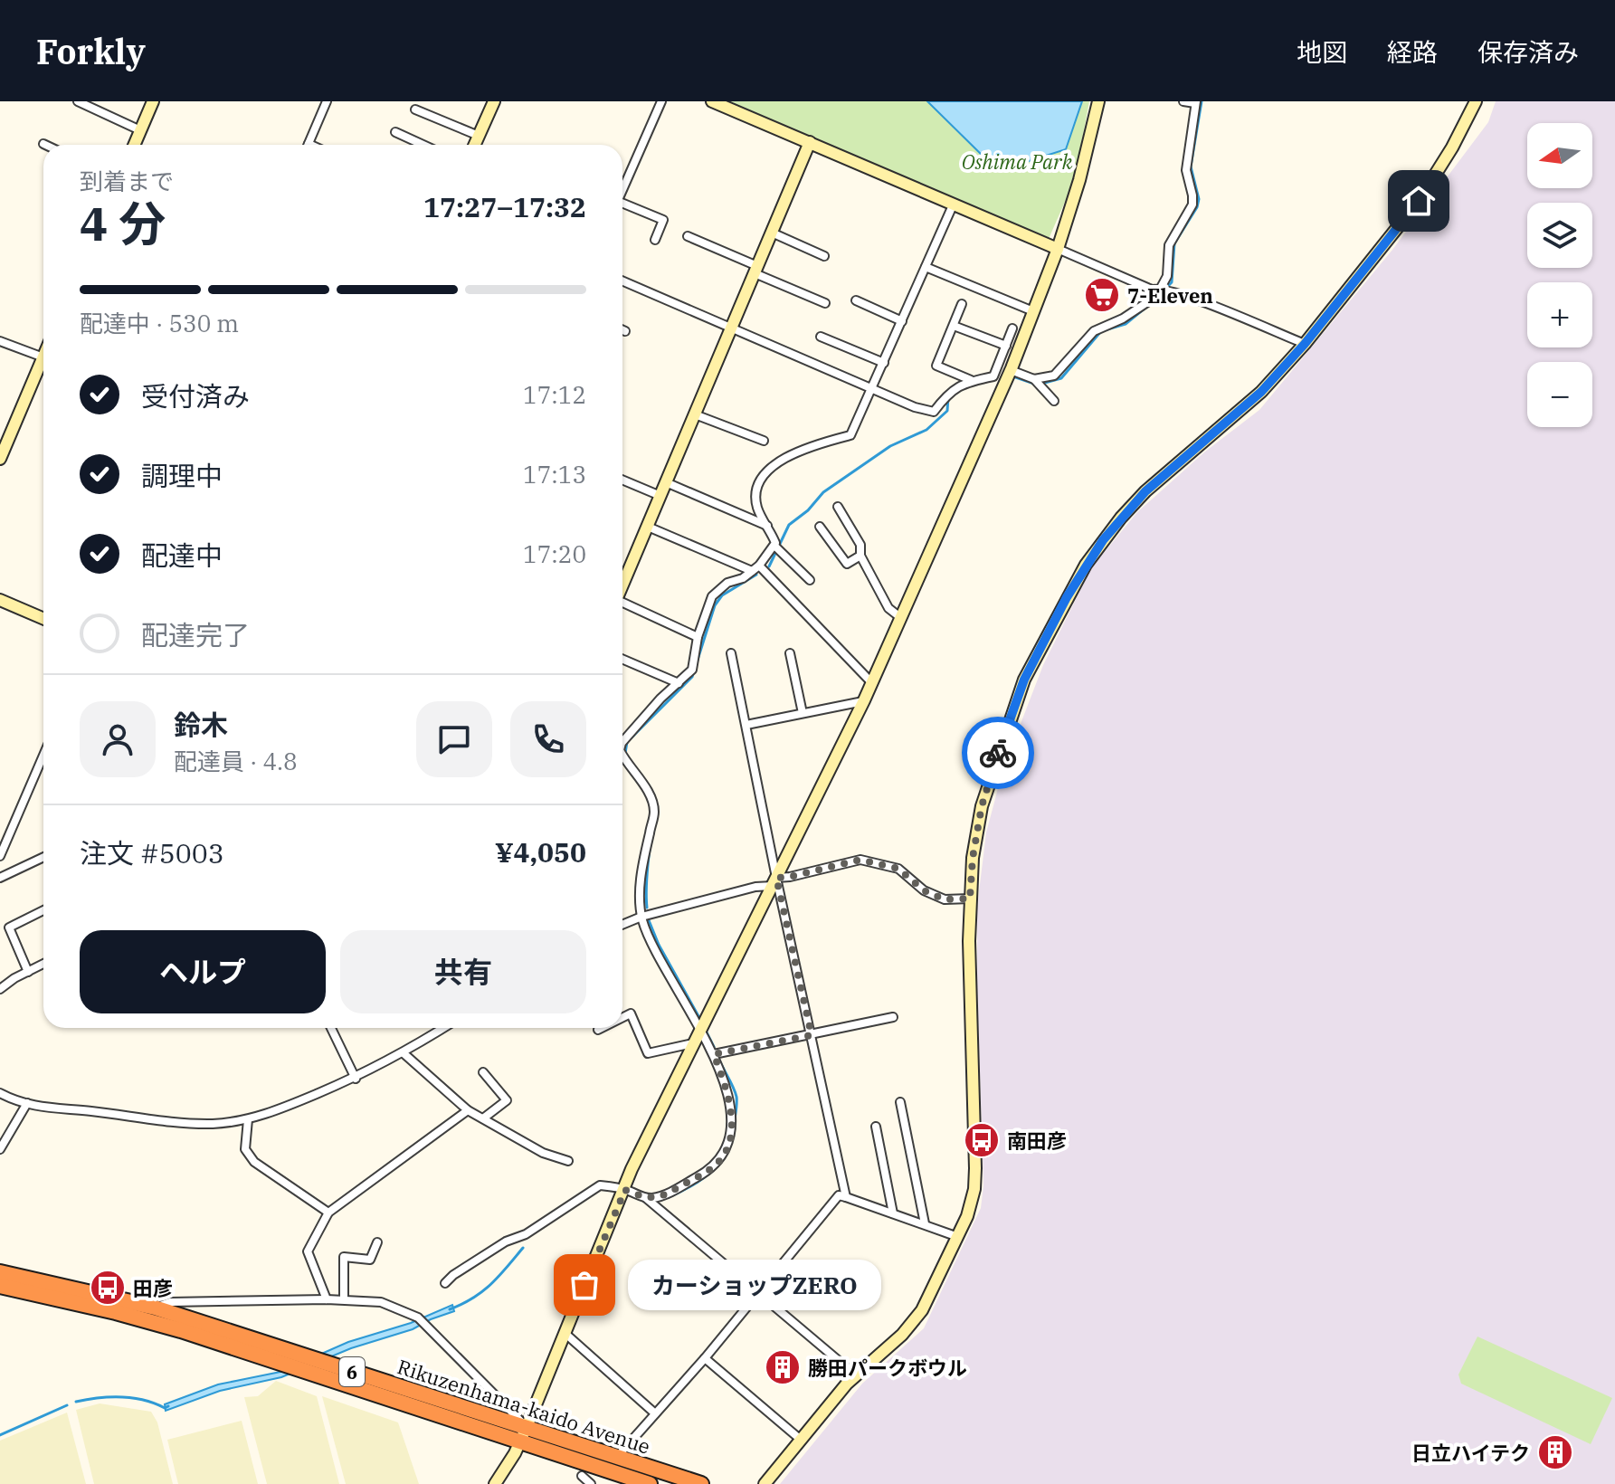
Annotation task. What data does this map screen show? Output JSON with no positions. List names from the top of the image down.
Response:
{
  "streets": {
    "highway": ["6", "Rikuzenhama-kaido Avenue"]
  },
  "parks": ["Oshima Park"],
  "places": {
    "supermarket": ["7-Eleven"],
    "bus stop": ["南田彦", "田彦"],
    "other": ["カーショップZERO"],
    "building": ["勝田パークボウル", "日立ハイテク"]
  },
  "north": "left",
  "page": {
    "header": "Forkly",
    "nav": ["地図", "経路", "保存済み"],
    "map_buttons": ["+", "−"],
    "heading": ["4 分", "到着まで", "17:27–17:32"],
    "panel": [
      "鈴木",
      "配達員 · 4.8",
      "注文 #5003",
      "¥4,050"
    ],
    "bar": "配達中 · 530 m",
    "list": [
      ["受付済み", "17:12"],
      ["調理中", "17:13"],
      ["配達中", "17:20"],
      "配達完了"
    ],
    "buttons": ["ヘルプ", "共有"],
    "bubble": "カーショップZERO"
  }
}
